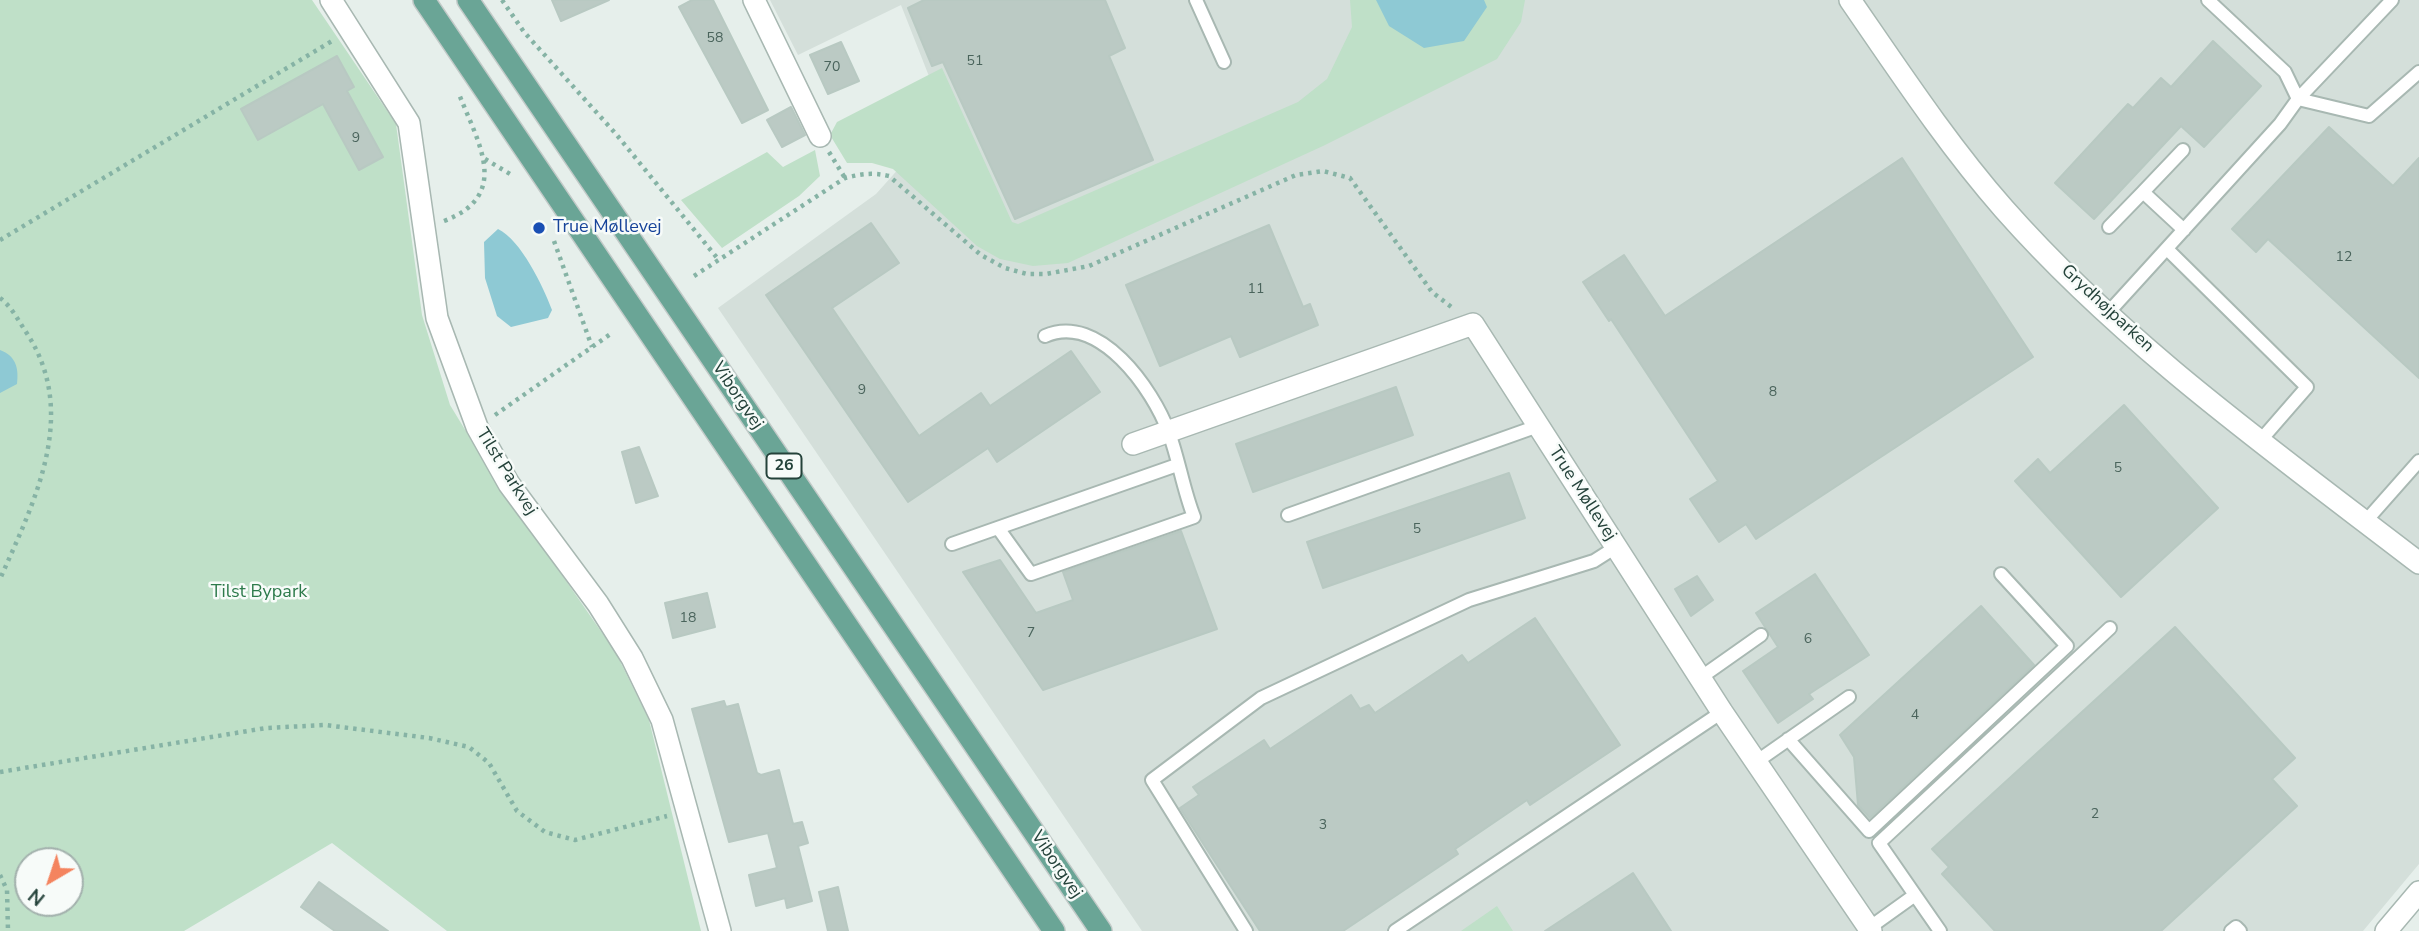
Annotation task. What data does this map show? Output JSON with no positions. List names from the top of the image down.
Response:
{
  "streets": {
    "main road": ["Viborgvej", "26"],
    "street": ["Grydhøjparken", "Tilst Parkvej", "True Møllevej"]
  },
  "parks": ["Tilst Bypark"],
  "places": ["True Møllevej"],
  "house_numbers": [
    "58",
    "51",
    "70",
    "9",
    "12",
    "11",
    "9",
    "8",
    "5",
    "5",
    "18",
    "7",
    "6",
    "4",
    "2",
    "3"
  ],
  "north": "bottom left"
}
